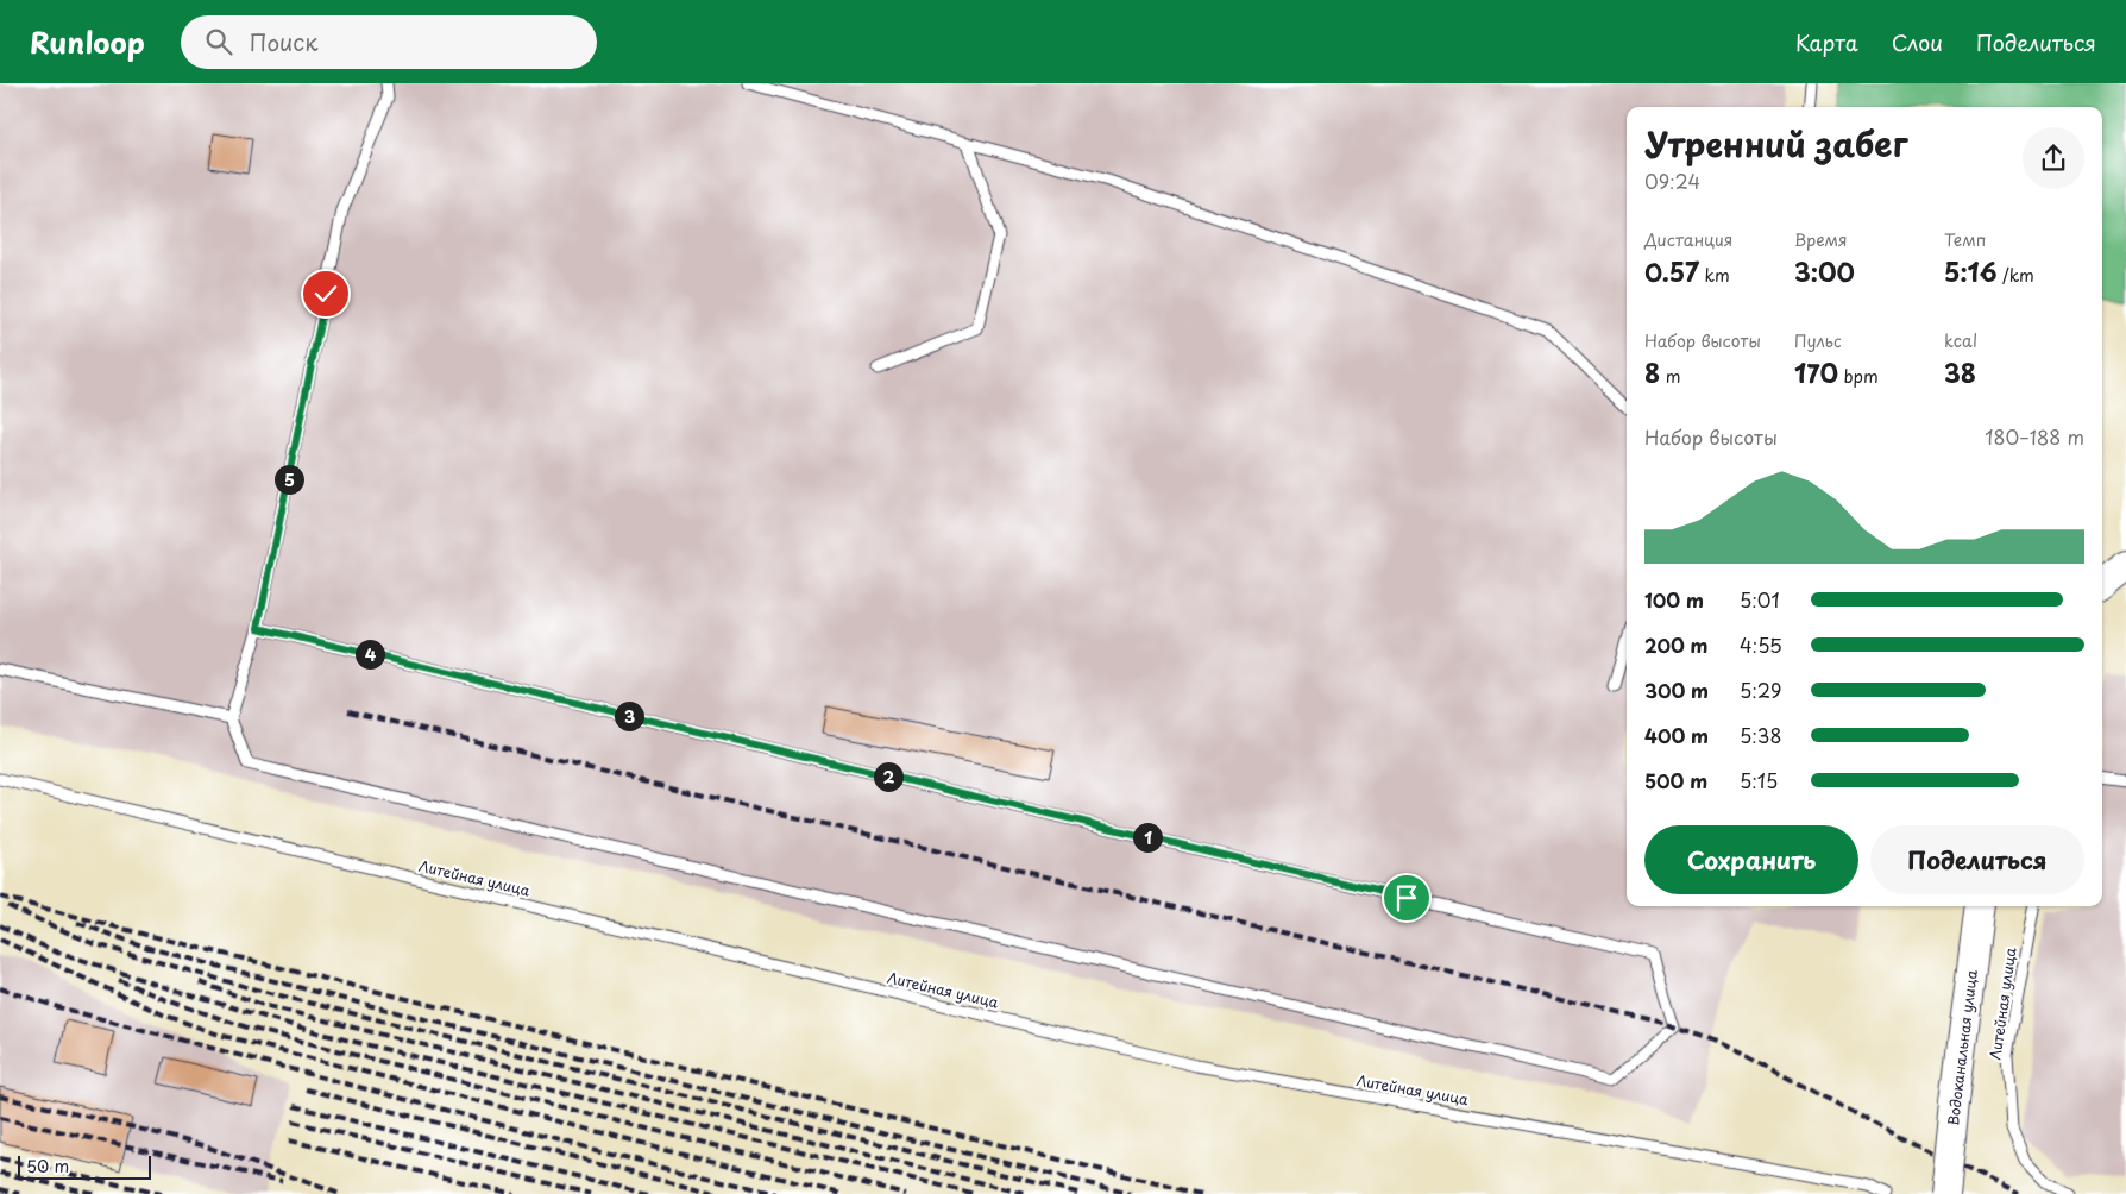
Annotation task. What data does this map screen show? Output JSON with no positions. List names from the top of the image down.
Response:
{
  "streets": {
    "main road": ["Водоканальная улица"],
    "lane": ["Литейная улица"]
  },
  "scale_bar": "50 m",
  "page": {
    "header": "Runloop",
    "search": "Поиск",
    "nav": ["Карта", "Слои", "Поделиться"],
    "heading": ["Утренний забег", "09:24"],
    "stats": [
      ["Дистанция", "0.57 km"],
      ["Время", "3:00"],
      ["Темп", "5:16 /km"],
      ["Набор высоты", "8 m"],
      ["Пульс", "170 bpm"],
      ["kcal", "38"]
    ],
    "chart": ["Набор высоты", "180–188 m"],
    "pins": [
      "5",
      "4",
      "3",
      "2",
      "1"
    ],
    "list": [
      {
        "name": "100 m",
        "note": "5:01"
      },
      {
        "name": "200 m",
        "note": "4:55"
      },
      {
        "name": "300 m",
        "note": "5:29"
      },
      {
        "name": "400 m",
        "note": "5:38"
      },
      {
        "name": "500 m",
        "note": "5:15"
      }
    ],
    "buttons": ["Сохранить", "Поделиться"],
    "scale": "50 m"
  }
}
